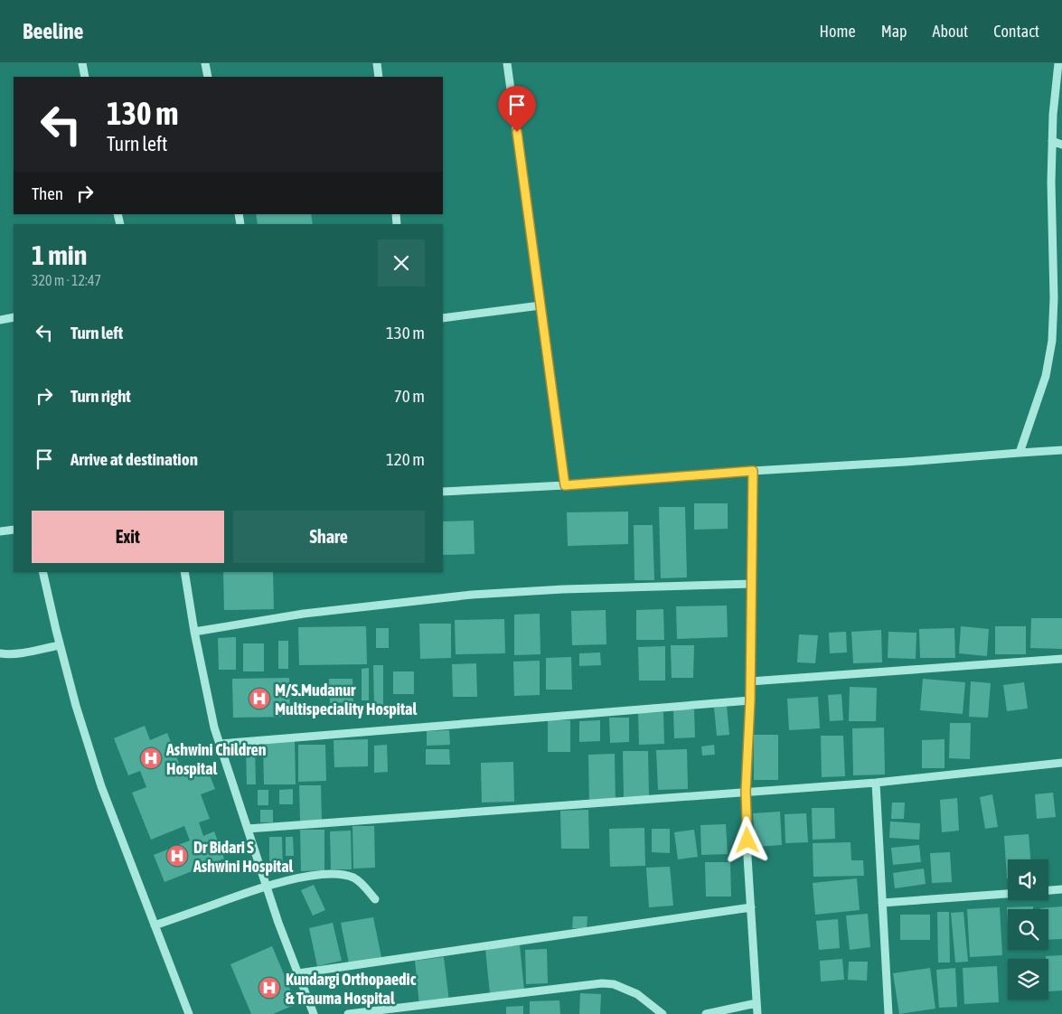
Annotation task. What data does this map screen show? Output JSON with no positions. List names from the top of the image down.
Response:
{
  "places": {
    "hospital": [
      "M/S.Mudanur Multispeciality Hospital",
      "Ashwini Children Hospital",
      "Dr Bidari S Ashwini Hospital",
      "Kundargi Orthopaedic & Trauma Hospital"
    ]
  },
  "page": {
    "header": "Beeline",
    "nav": [
      "Home",
      "Map",
      "About",
      "Contact"
    ],
    "turn": ["130 m", "Turn left"],
    "then": "Then",
    "heading": ["1 min", "320 m · 12:47"],
    "list": [
      {
        "name": "Turn left",
        "value": "130 m"
      },
      {
        "name": "Turn right",
        "value": "70 m"
      },
      {
        "name": "Arrive at destination",
        "value": "120 m"
      }
    ],
    "buttons": ["Exit", "Share"]
  }
}
